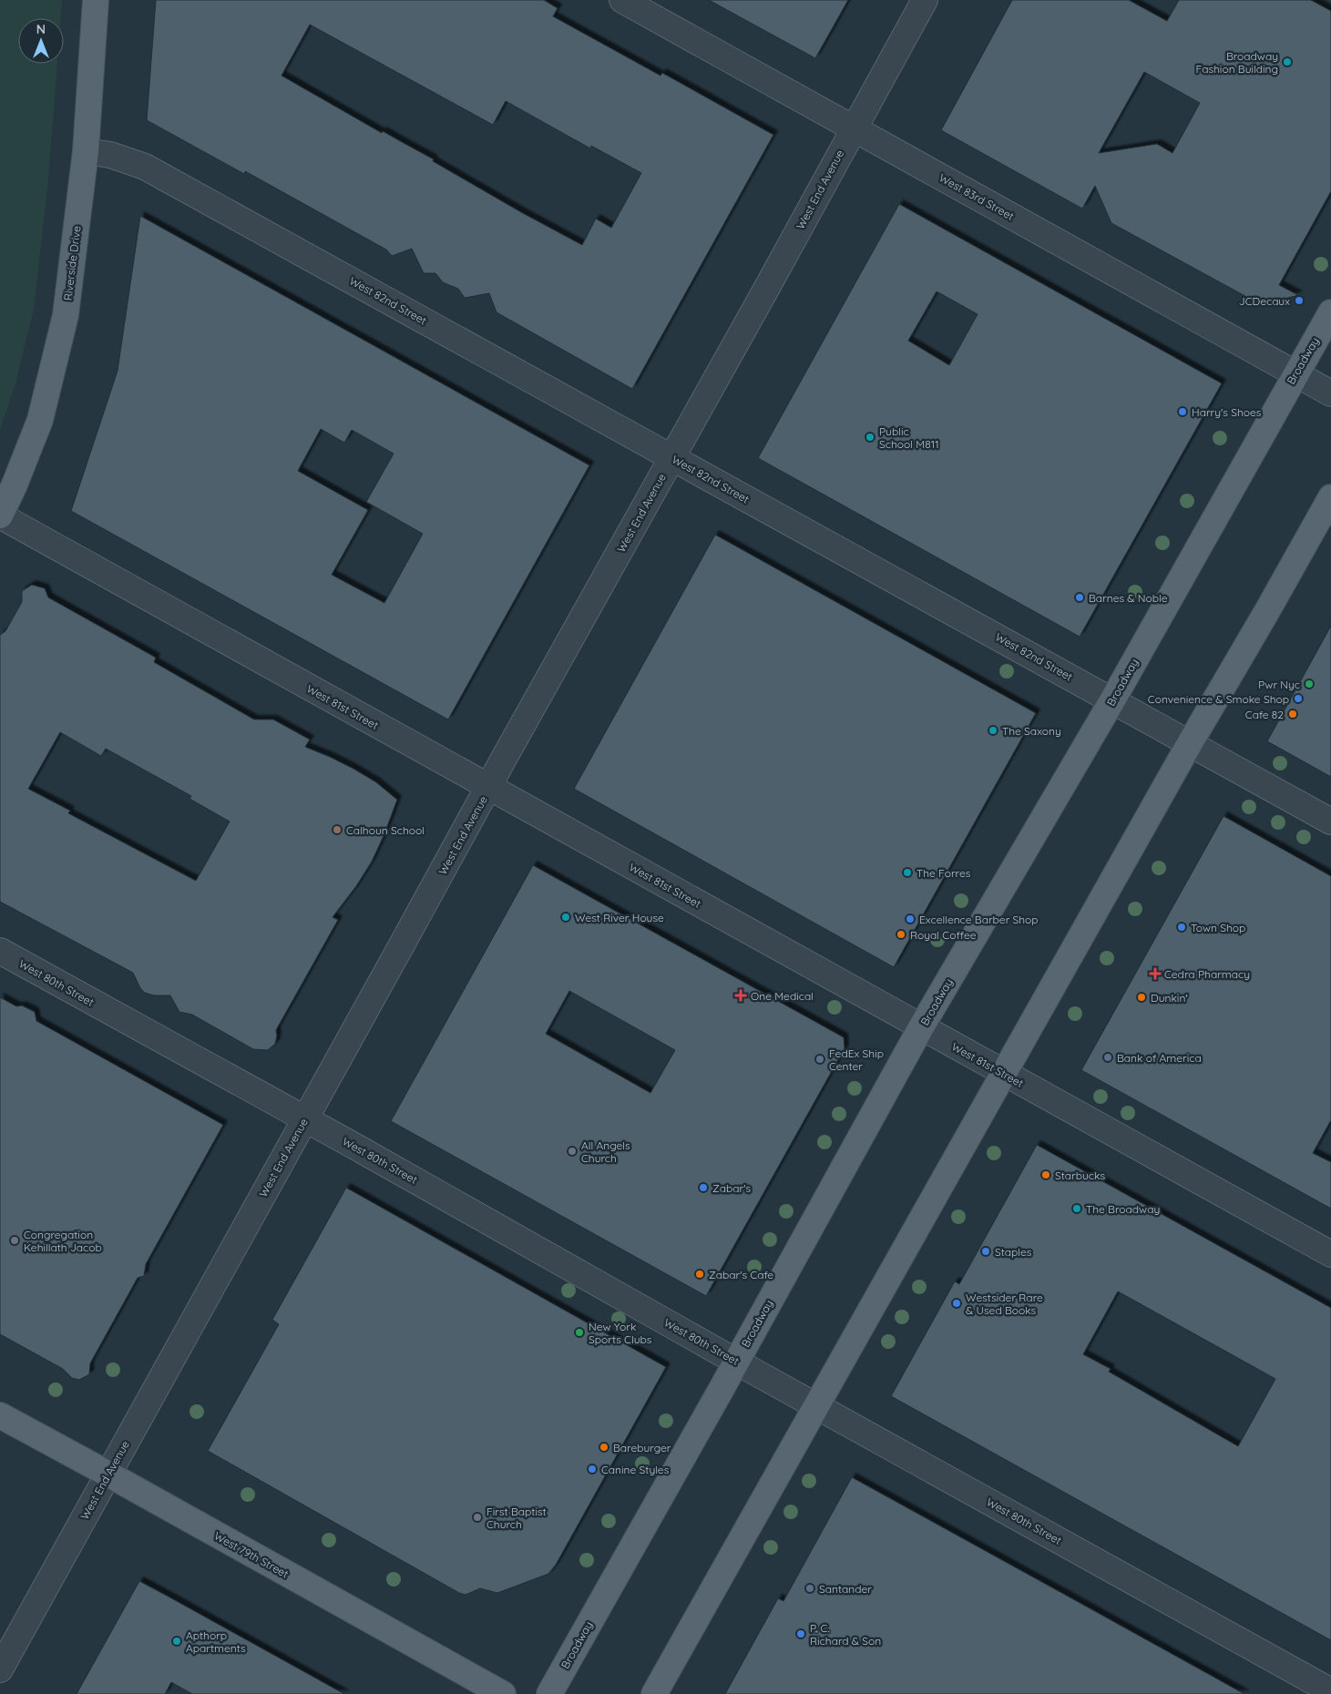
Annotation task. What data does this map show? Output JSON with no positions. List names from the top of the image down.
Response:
{
  "streets": {
    "main road": ["Riverside Drive", "Broadway", "West 79th Street"],
    "street": [
      "West End Avenue",
      "West 83rd Street",
      "West 82nd Street",
      "West 81st Street",
      "West 80th Street"
    ]
  },
  "crossings": [
    ["West End Avenue", "West 83rd Street"],
    ["West End Avenue", "West 82nd Street"],
    ["West End Avenue", "West 81st Street"],
    ["West End Avenue", "West 80th Street"],
    ["West End Avenue", "West 79th Street"],
    ["West 83rd Street", "Broadway"],
    ["Riverside Drive", "West 82nd Street"],
    ["Riverside Drive", "West 81st Street"],
    ["West 82nd Street", "Broadway"],
    ["Broadway", "West 81st Street"],
    ["Broadway", "West 80th Street"]
  ],
  "places": {
    "other": [
      "Broadway Fashion Building",
      "JCDecaux",
      "Harry's Shoes",
      "Public School M811",
      "Barnes & Noble",
      "Pwr Nyc",
      "Convenience & Smoke Shop",
      "Cafe 82",
      "The Saxony",
      "Calhoun School",
      "The Forres",
      "West River House",
      "Excellence Barber Shop",
      "Town Shop",
      "Royal Coffee",
      "Dunkin'",
      "Bank of America",
      "FedEx Ship Center",
      "All Angels Church",
      "Starbucks",
      "Zabar's",
      "The Broadway",
      "Congregation Kehillath Jacob",
      "Staples",
      "Zabar's Cafe",
      "Westsider Rare & Used Books",
      "New York Sports Clubs",
      "Bareburger",
      "Canine Styles",
      "First Baptist Church",
      "Santander",
      "P. C. Richard & Son",
      "Apthorp Apartments"
    ],
    "health": ["Cedra Pharmacy", "One Medical"]
  },
  "north": "top"
}
